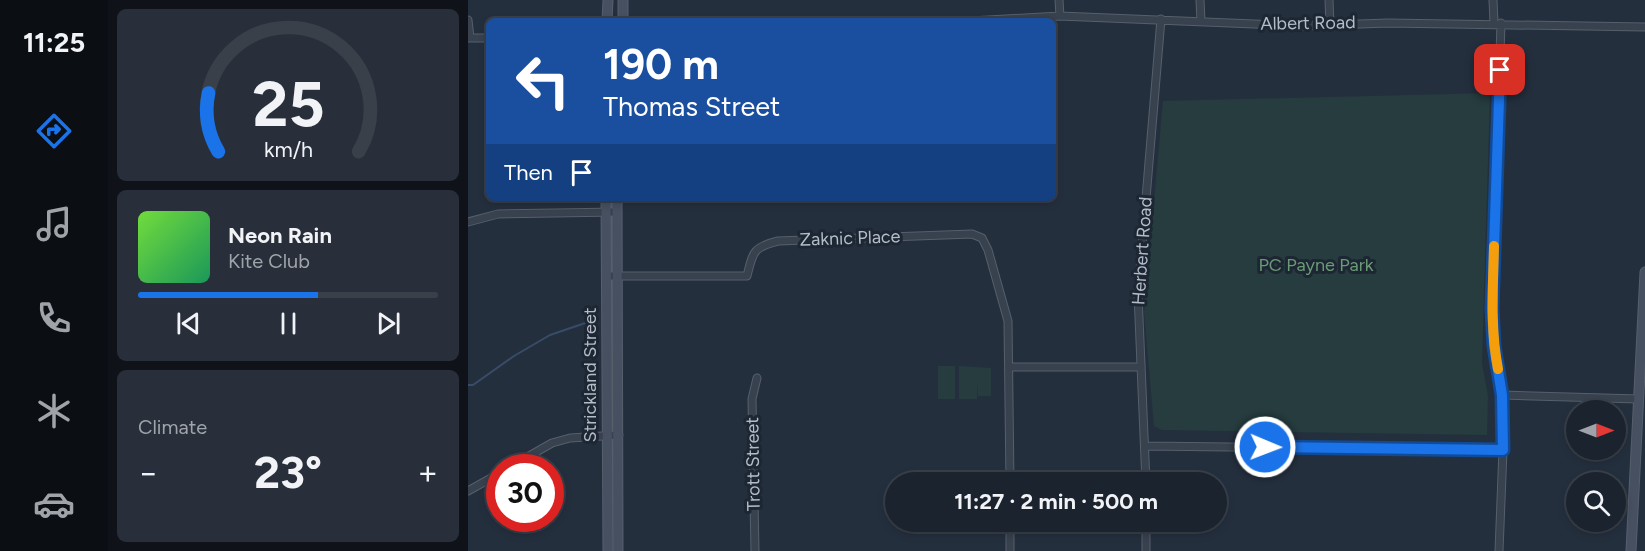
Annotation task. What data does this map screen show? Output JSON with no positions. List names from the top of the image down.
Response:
{
  "streets": {
    "street": [
      "Albert Road",
      "Zaknic Place",
      "Herbert Road",
      "Strickland Street",
      "Trott Street"
    ]
  },
  "crossings": [
    ["Albert Road", "Herbert Road"],
    ["Zaknic Place", "Strickland Street"]
  ],
  "parks": ["PC Payne Park"],
  "north": "right",
  "page": {
    "tabs": "11:25",
    "turn": ["190 m", "Thomas Street"],
    "then": "Then",
    "song": ["Neon Rain", "Kite Club"],
    "tile": "Climate",
    "heat": ["−", "23°", "+"],
    "limit": "30",
    "trip": "11:27 · 2 min · 500 m",
    "gauge": ["25", "km/h"]
  }
}
